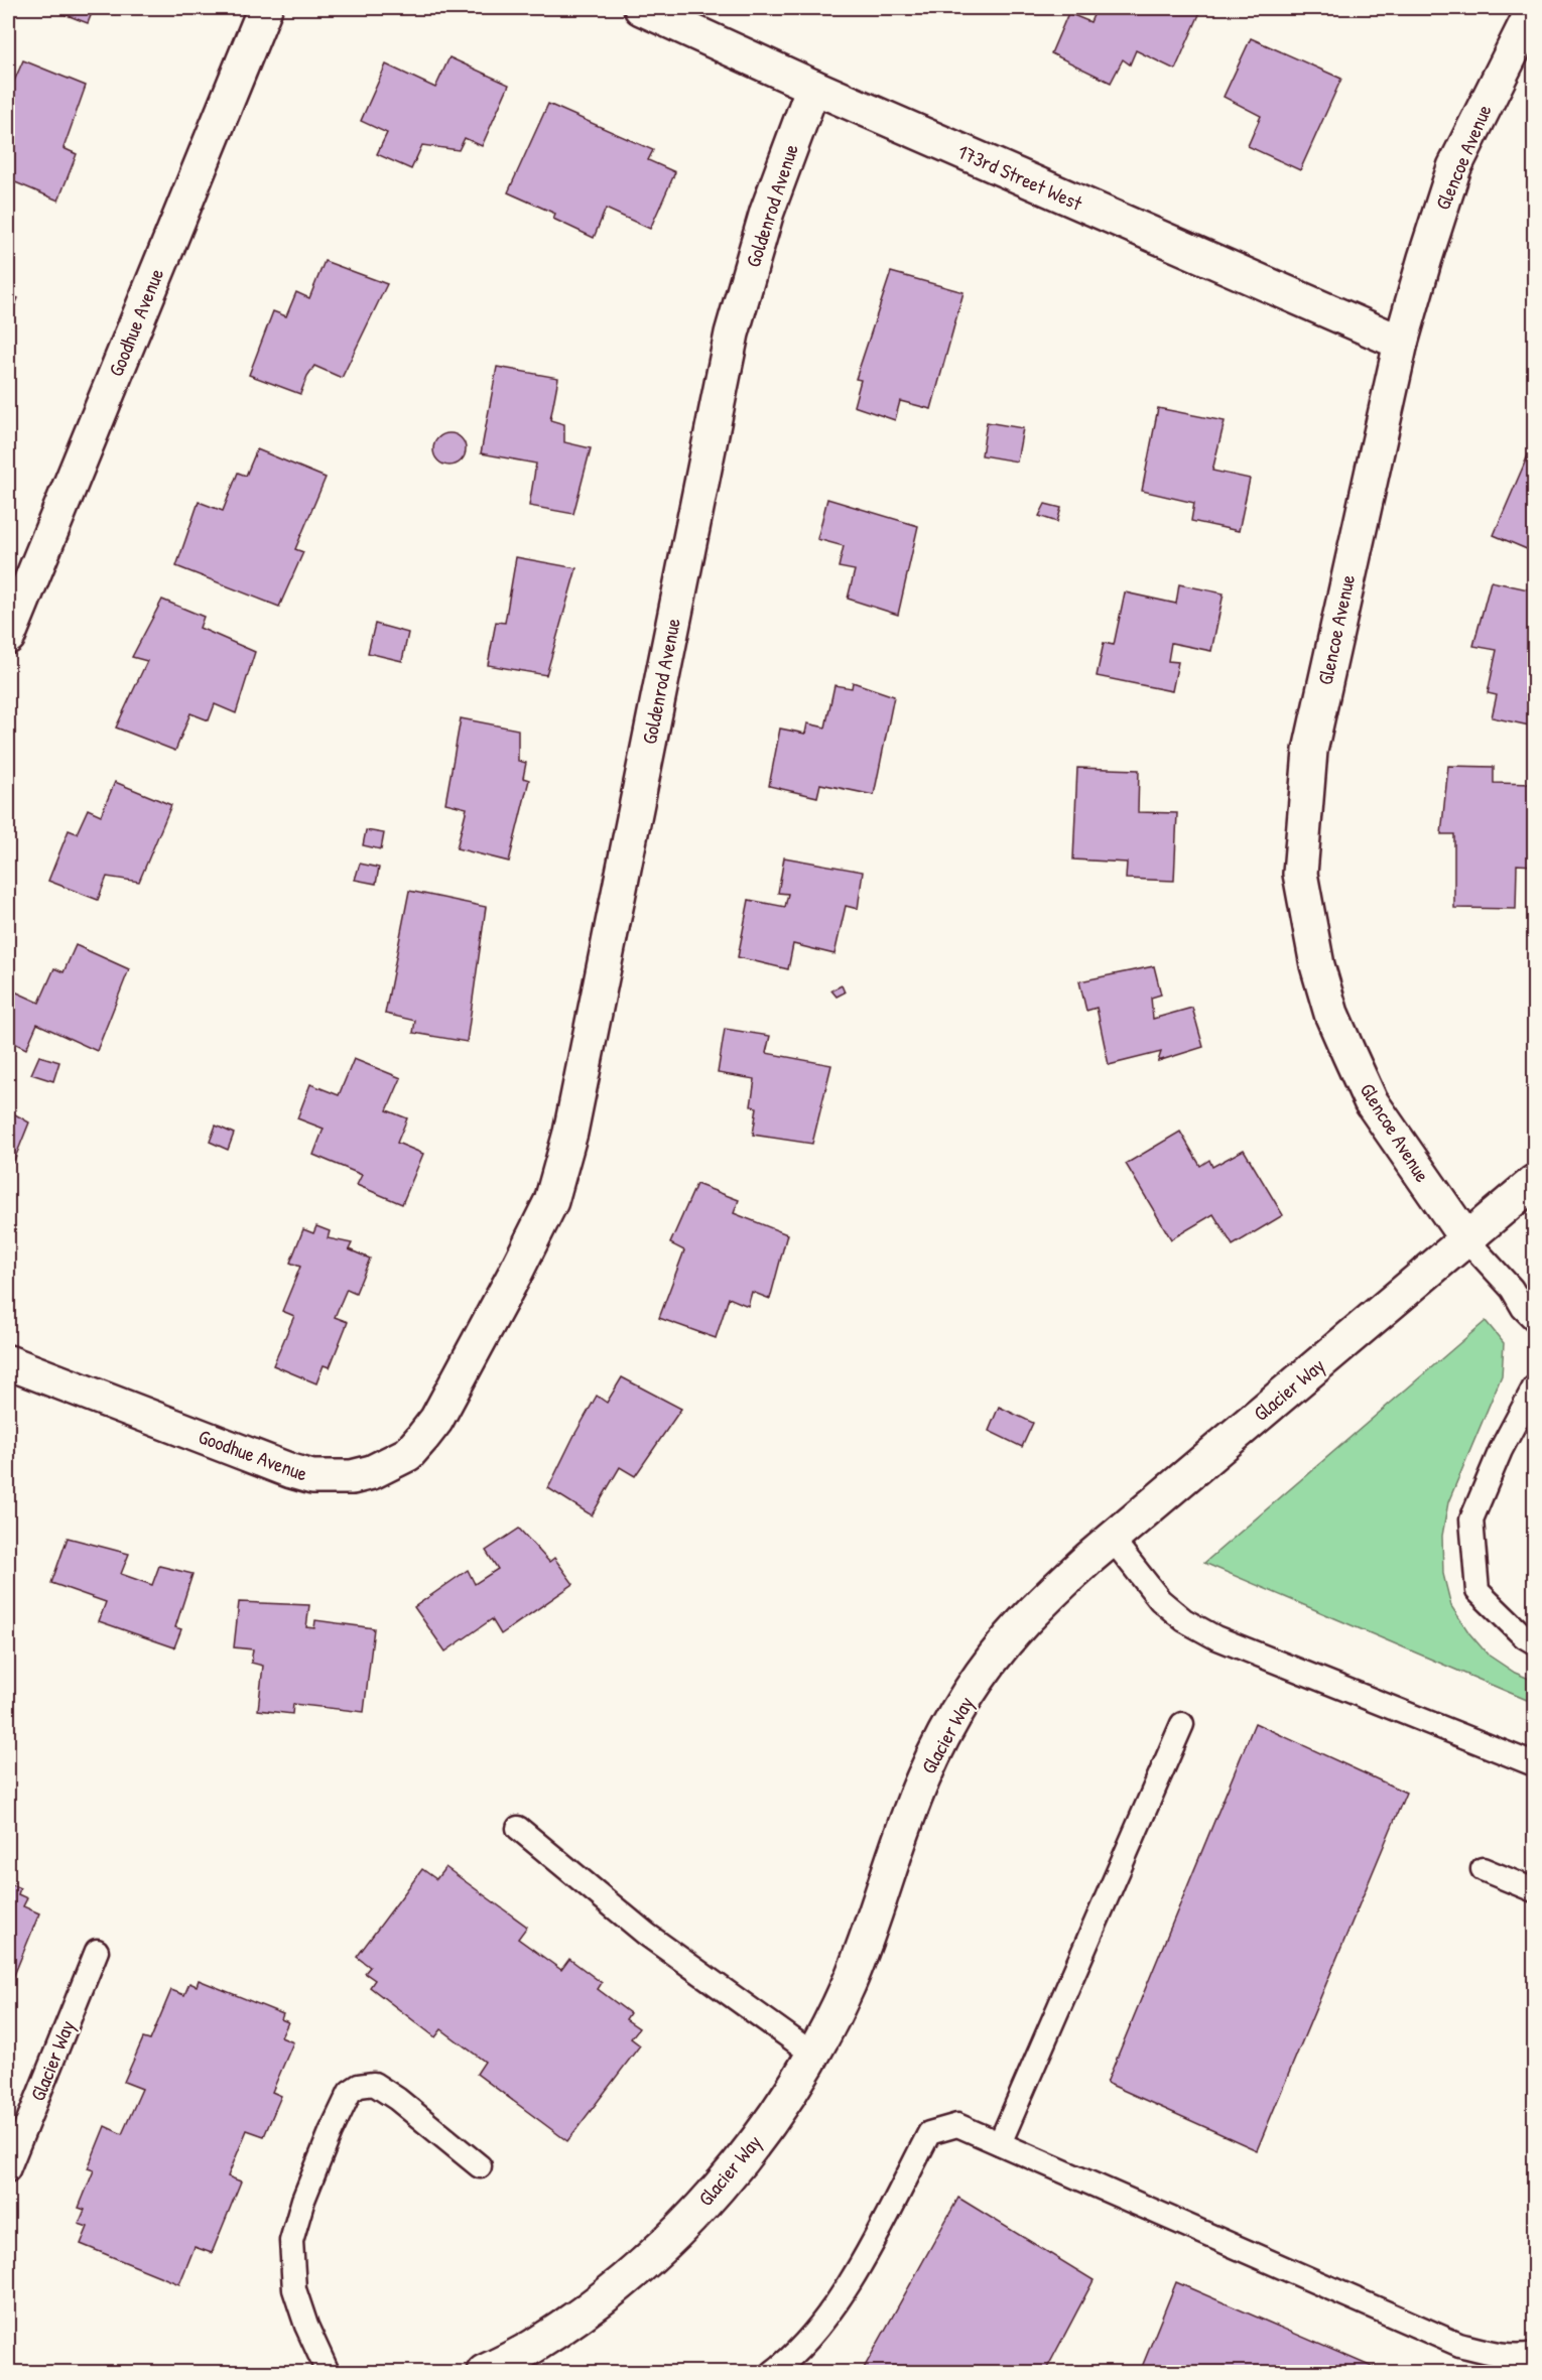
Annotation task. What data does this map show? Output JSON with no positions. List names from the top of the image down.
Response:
{
  "streets": {
    "street": [
      "Glencoe Avenue",
      "173rd Street West",
      "Goldenrod Avenue",
      "Goodhue Avenue",
      "Glacier Way"
    ]
  },
  "crossings": [
    ["Glencoe Avenue", "173rd Street West"],
    ["Glencoe Avenue", "Glacier Way"],
    ["173rd Street West", "Goldenrod Avenue"],
    ["Goldenrod Avenue", "Goodhue Avenue"]
  ]
}
